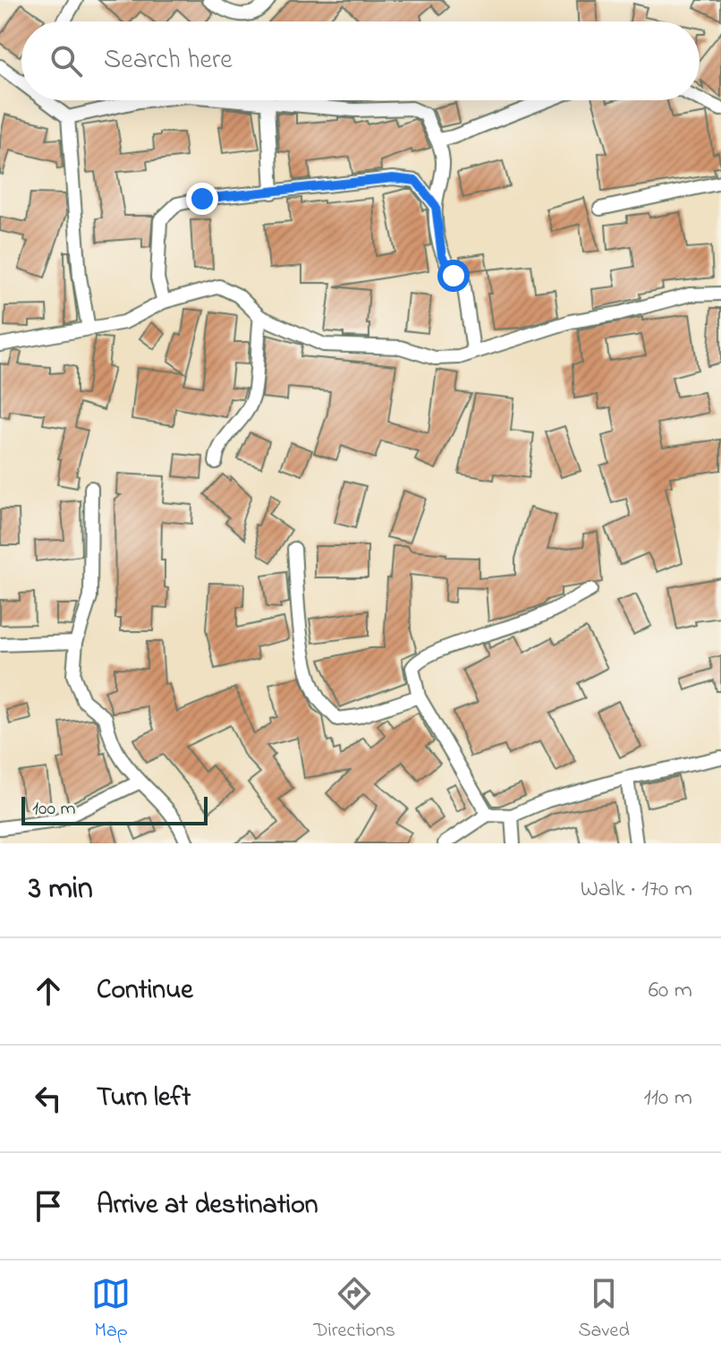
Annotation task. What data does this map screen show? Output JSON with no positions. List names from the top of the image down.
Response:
{
  "scale_bar": "100 m",
  "page": {
    "search": "Search here",
    "scale": "100 m",
    "heading": ["3 min", "Walk · 170 m"],
    "list": [
      ["Continue", "60 m"],
      ["Turn left", "110 m"],
      "Arrive at destination"
    ],
    "nav": ["Map", "Directions", "Saved"]
  }
}
